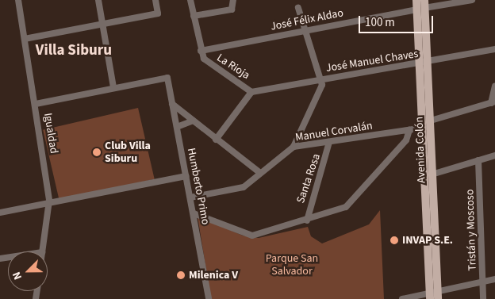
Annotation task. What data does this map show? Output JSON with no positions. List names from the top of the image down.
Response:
{
  "streets": {
    "main road": ["Avenida Colón"],
    "street": [
      "José Félix Aldao",
      "José Manuel Chaves",
      "La Rioja",
      "Manuel Corvalán",
      "Igualdad",
      "Santa Rosa",
      "Humberto Primo",
      "Tristán y Moscoso"
    ]
  },
  "crossings": [
    ["José Félix Aldao", "La Rioja"],
    ["José Félix Aldao", "Avenida Colón"],
    ["José Manuel Chaves", "La Rioja"],
    ["José Manuel Chaves", "Avenida Colón"],
    ["Manuel Corvalán", "Avenida Colón"],
    ["Manuel Corvalán", "Santa Rosa"],
    ["Manuel Corvalán", "Humberto Primo"]
  ],
  "districts": ["Villa Siburu"],
  "parks": ["Parque San Salvador"],
  "places": ["Club Villa Siburu", "INVAP S.E.", "Milenica V"],
  "scale_bar": "100 m",
  "north": "bottom left"
}
